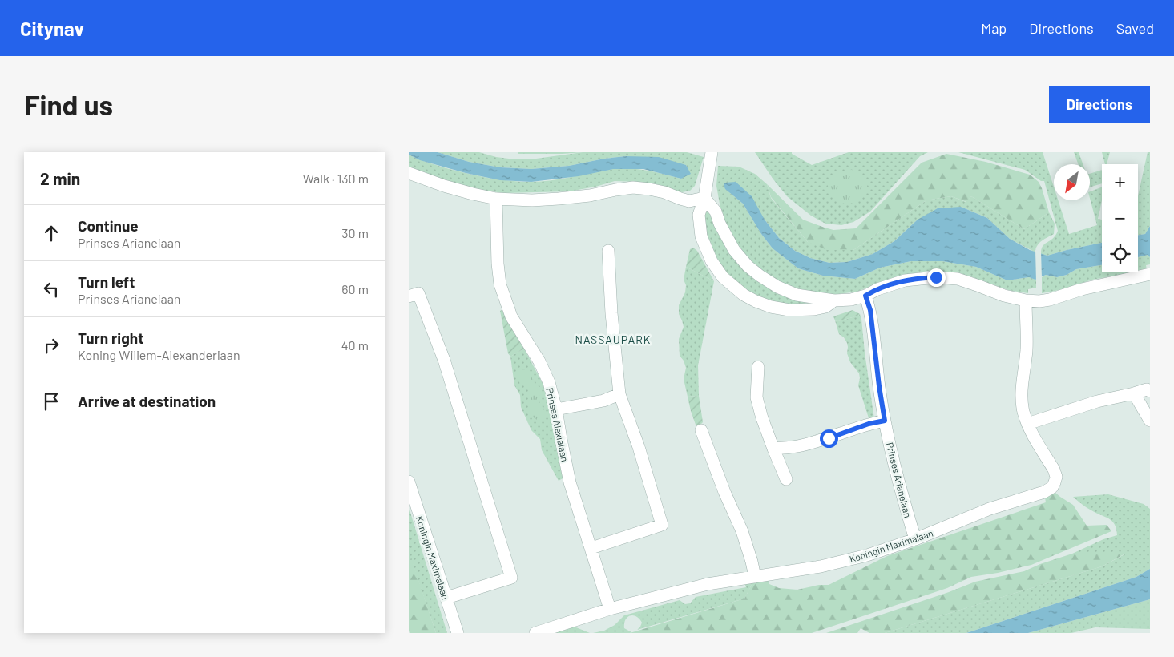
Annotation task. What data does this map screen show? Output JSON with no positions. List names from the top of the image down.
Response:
{
  "streets": {
    "street": ["Prinses Alexialaan", "Prinses Arianelaan", "Koningin Maximalaan"]
  },
  "crossings": [
    ["Prinses Alexialaan", "Koningin Maximalaan"],
    ["Prinses Arianelaan", "Koningin Maximalaan"]
  ],
  "districts": ["NASSAUPARK"],
  "north": "bottom left",
  "page": {
    "header": "Citynav",
    "nav": ["Map", "Directions", "Saved"],
    "buttons": "Directions",
    "title": "Find us",
    "heading": ["2 min", "Walk · 130 m"],
    "map_buttons": ["+", "−"],
    "list": [
      ["Continue", "Prinses Arianelaan", "30 m"],
      ["Turn left", "Prinses Arianelaan", "60 m"],
      ["Turn right", "Koning Willem-Alexanderlaan", "40 m"],
      "Arrive at destination"
    ]
  }
}
